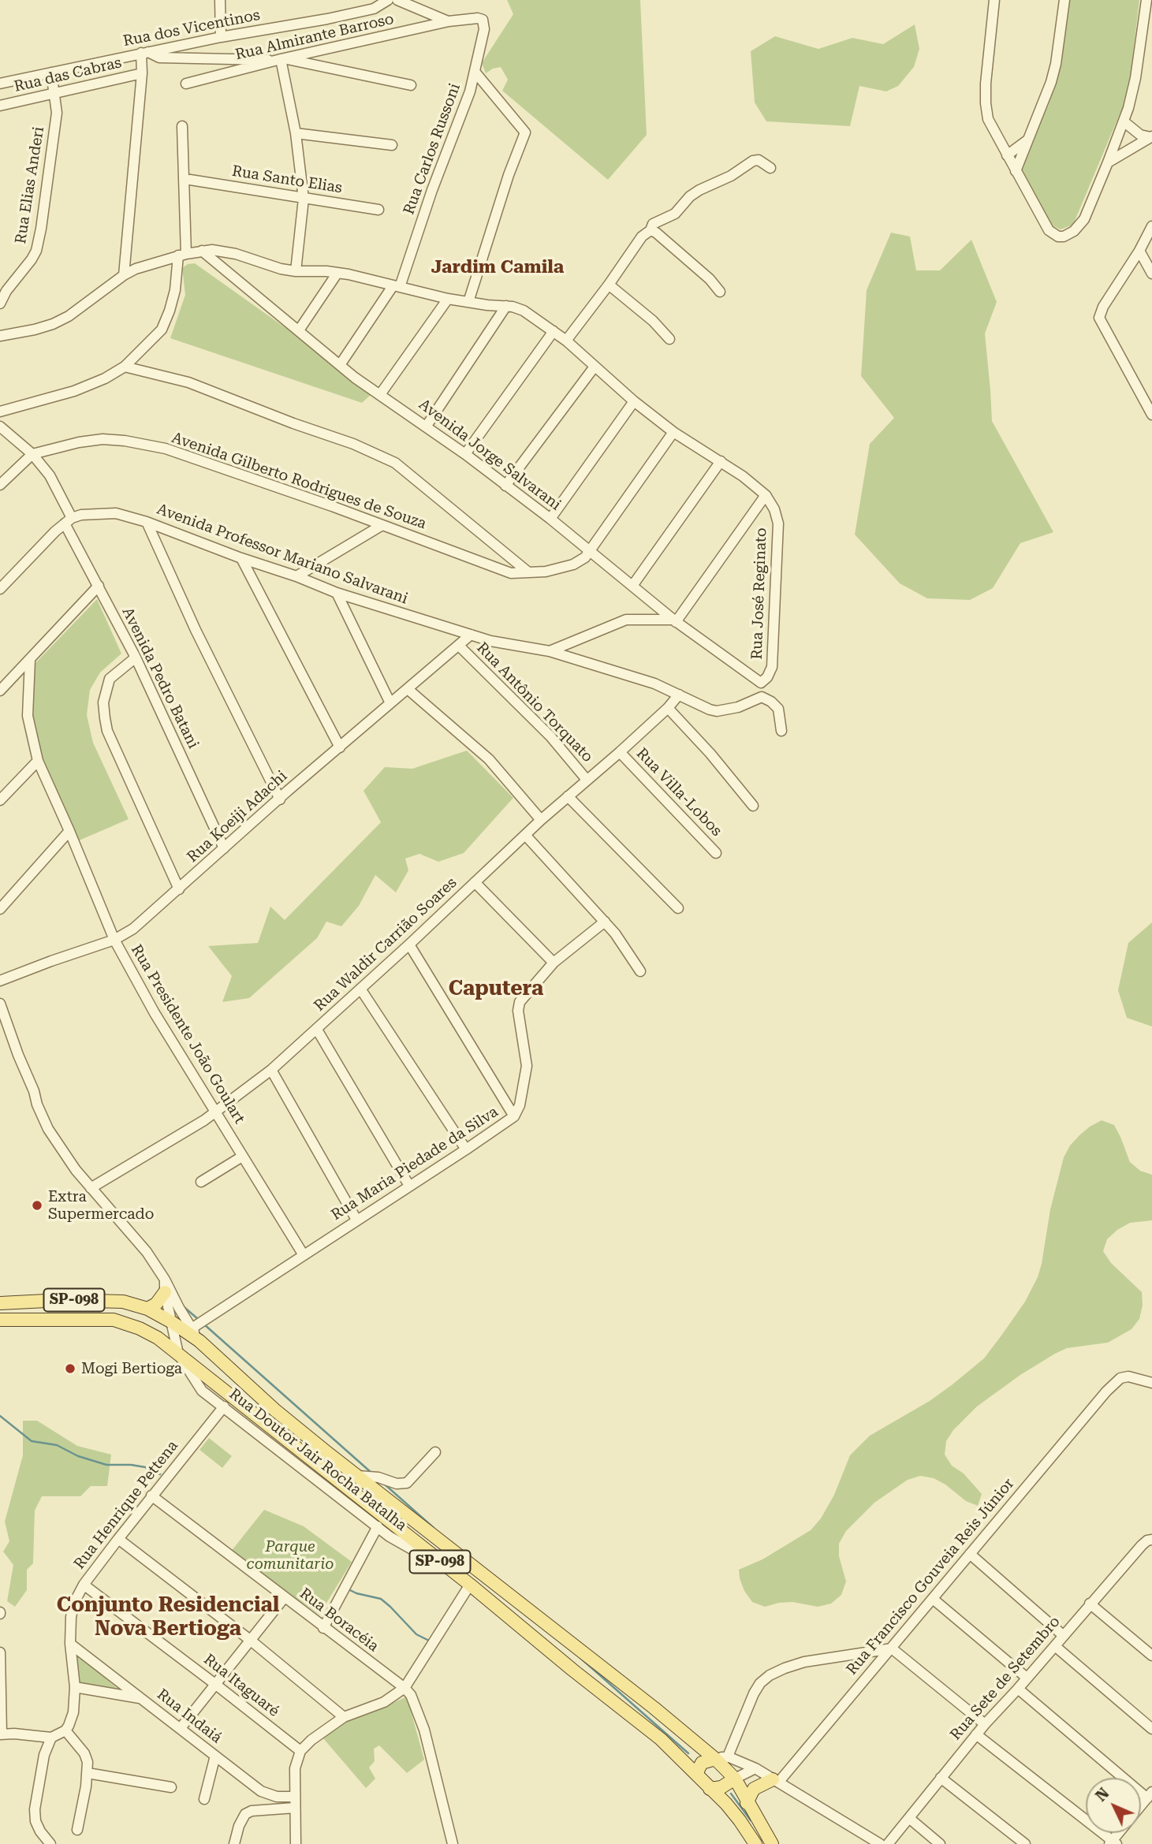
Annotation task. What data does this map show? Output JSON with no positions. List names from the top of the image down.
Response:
{
  "streets": {
    "main road": ["SP-098"],
    "street": [
      "Rua dos Vicentinos",
      "Rua Almirante Barroso",
      "Rua das Cabras",
      "Rua Carlos Russoni",
      "Rua Santo Elias",
      "Rua Elias Anderi",
      "Avenida Jorge Salvarani",
      "Avenida Gilberto Rodrigues de Souza",
      "Avenida Professor Mariano Salvarani",
      "Rua José Reginato",
      "Avenida Pedro Batani",
      "Rua Antônio Torquato",
      "Rua Villa-Lobos",
      "Rua Koeiji Adachi",
      "Rua Waldir Carrião Soares",
      "Rua Presidente João Goulart",
      "Rua Maria Piedade da Silva",
      "Rua Doutor Jair Rocha Batalha",
      "Rua Henrique Pettena",
      "Rua Francisco Gouveia Reis Júnior",
      "Rua Boracéia",
      "Rua Sete de Setembro",
      "Rua Itaguaré",
      "Rua Indaiá"
    ]
  },
  "crossings": [
    ["Rua dos Vicentinos", "Rua Elias Anderi"],
    ["Rua Almirante Barroso", "Rua Carlos Russoni"],
    ["Rua das Cabras", "Rua Elias Anderi"],
    ["Rua Carlos Russoni", "Avenida Jorge Salvarani"],
    ["Rua Carlos Russoni", "Rua José Reginato"],
    ["Avenida Jorge Salvarani", "Avenida Gilberto Rodrigues de Souza"],
    ["Avenida Jorge Salvarani", "Rua José Reginato"],
    ["Avenida Gilberto Rodrigues de Souza", "Avenida Pedro Batani"],
    ["Avenida Professor Mariano Salvarani", "Avenida Pedro Batani"],
    ["Avenida Professor Mariano Salvarani", "Rua Koeiji Adachi"],
    ["Avenida Professor Mariano Salvarani", "Rua Waldir Carrião Soares"],
    ["Avenida Pedro Batani", "Rua Koeiji Adachi"],
    ["Rua Antônio Torquato", "Rua Koeiji Adachi"],
    ["Rua Antônio Torquato", "Rua Waldir Carrião Soares"],
    ["Rua Villa-Lobos", "Rua Waldir Carrião Soares"],
    ["Rua Koeiji Adachi", "Rua Presidente João Goulart"],
    ["Rua Waldir Carrião Soares", "Rua Presidente João Goulart"],
    ["Rua Presidente João Goulart", "Rua Maria Piedade da Silva"],
    ["SP-098", "Rua Doutor Jair Rocha Batalha"],
    ["Rua Doutor Jair Rocha Batalha", "Rua Henrique Pettena"],
    ["Rua Henrique Pettena", "Rua Boracéia"],
    ["Rua Henrique Pettena", "Rua Itaguaré"],
    ["Rua Henrique Pettena", "Rua Indaiá"]
  ],
  "districts": ["Jardim Camila", "Caputera", "Conjunto Residencial Nova Bertioga"],
  "parks": ["Parque comunitario"],
  "places": ["Extra Supermercado", "Mogi Bertioga"],
  "north": "top left"
}
